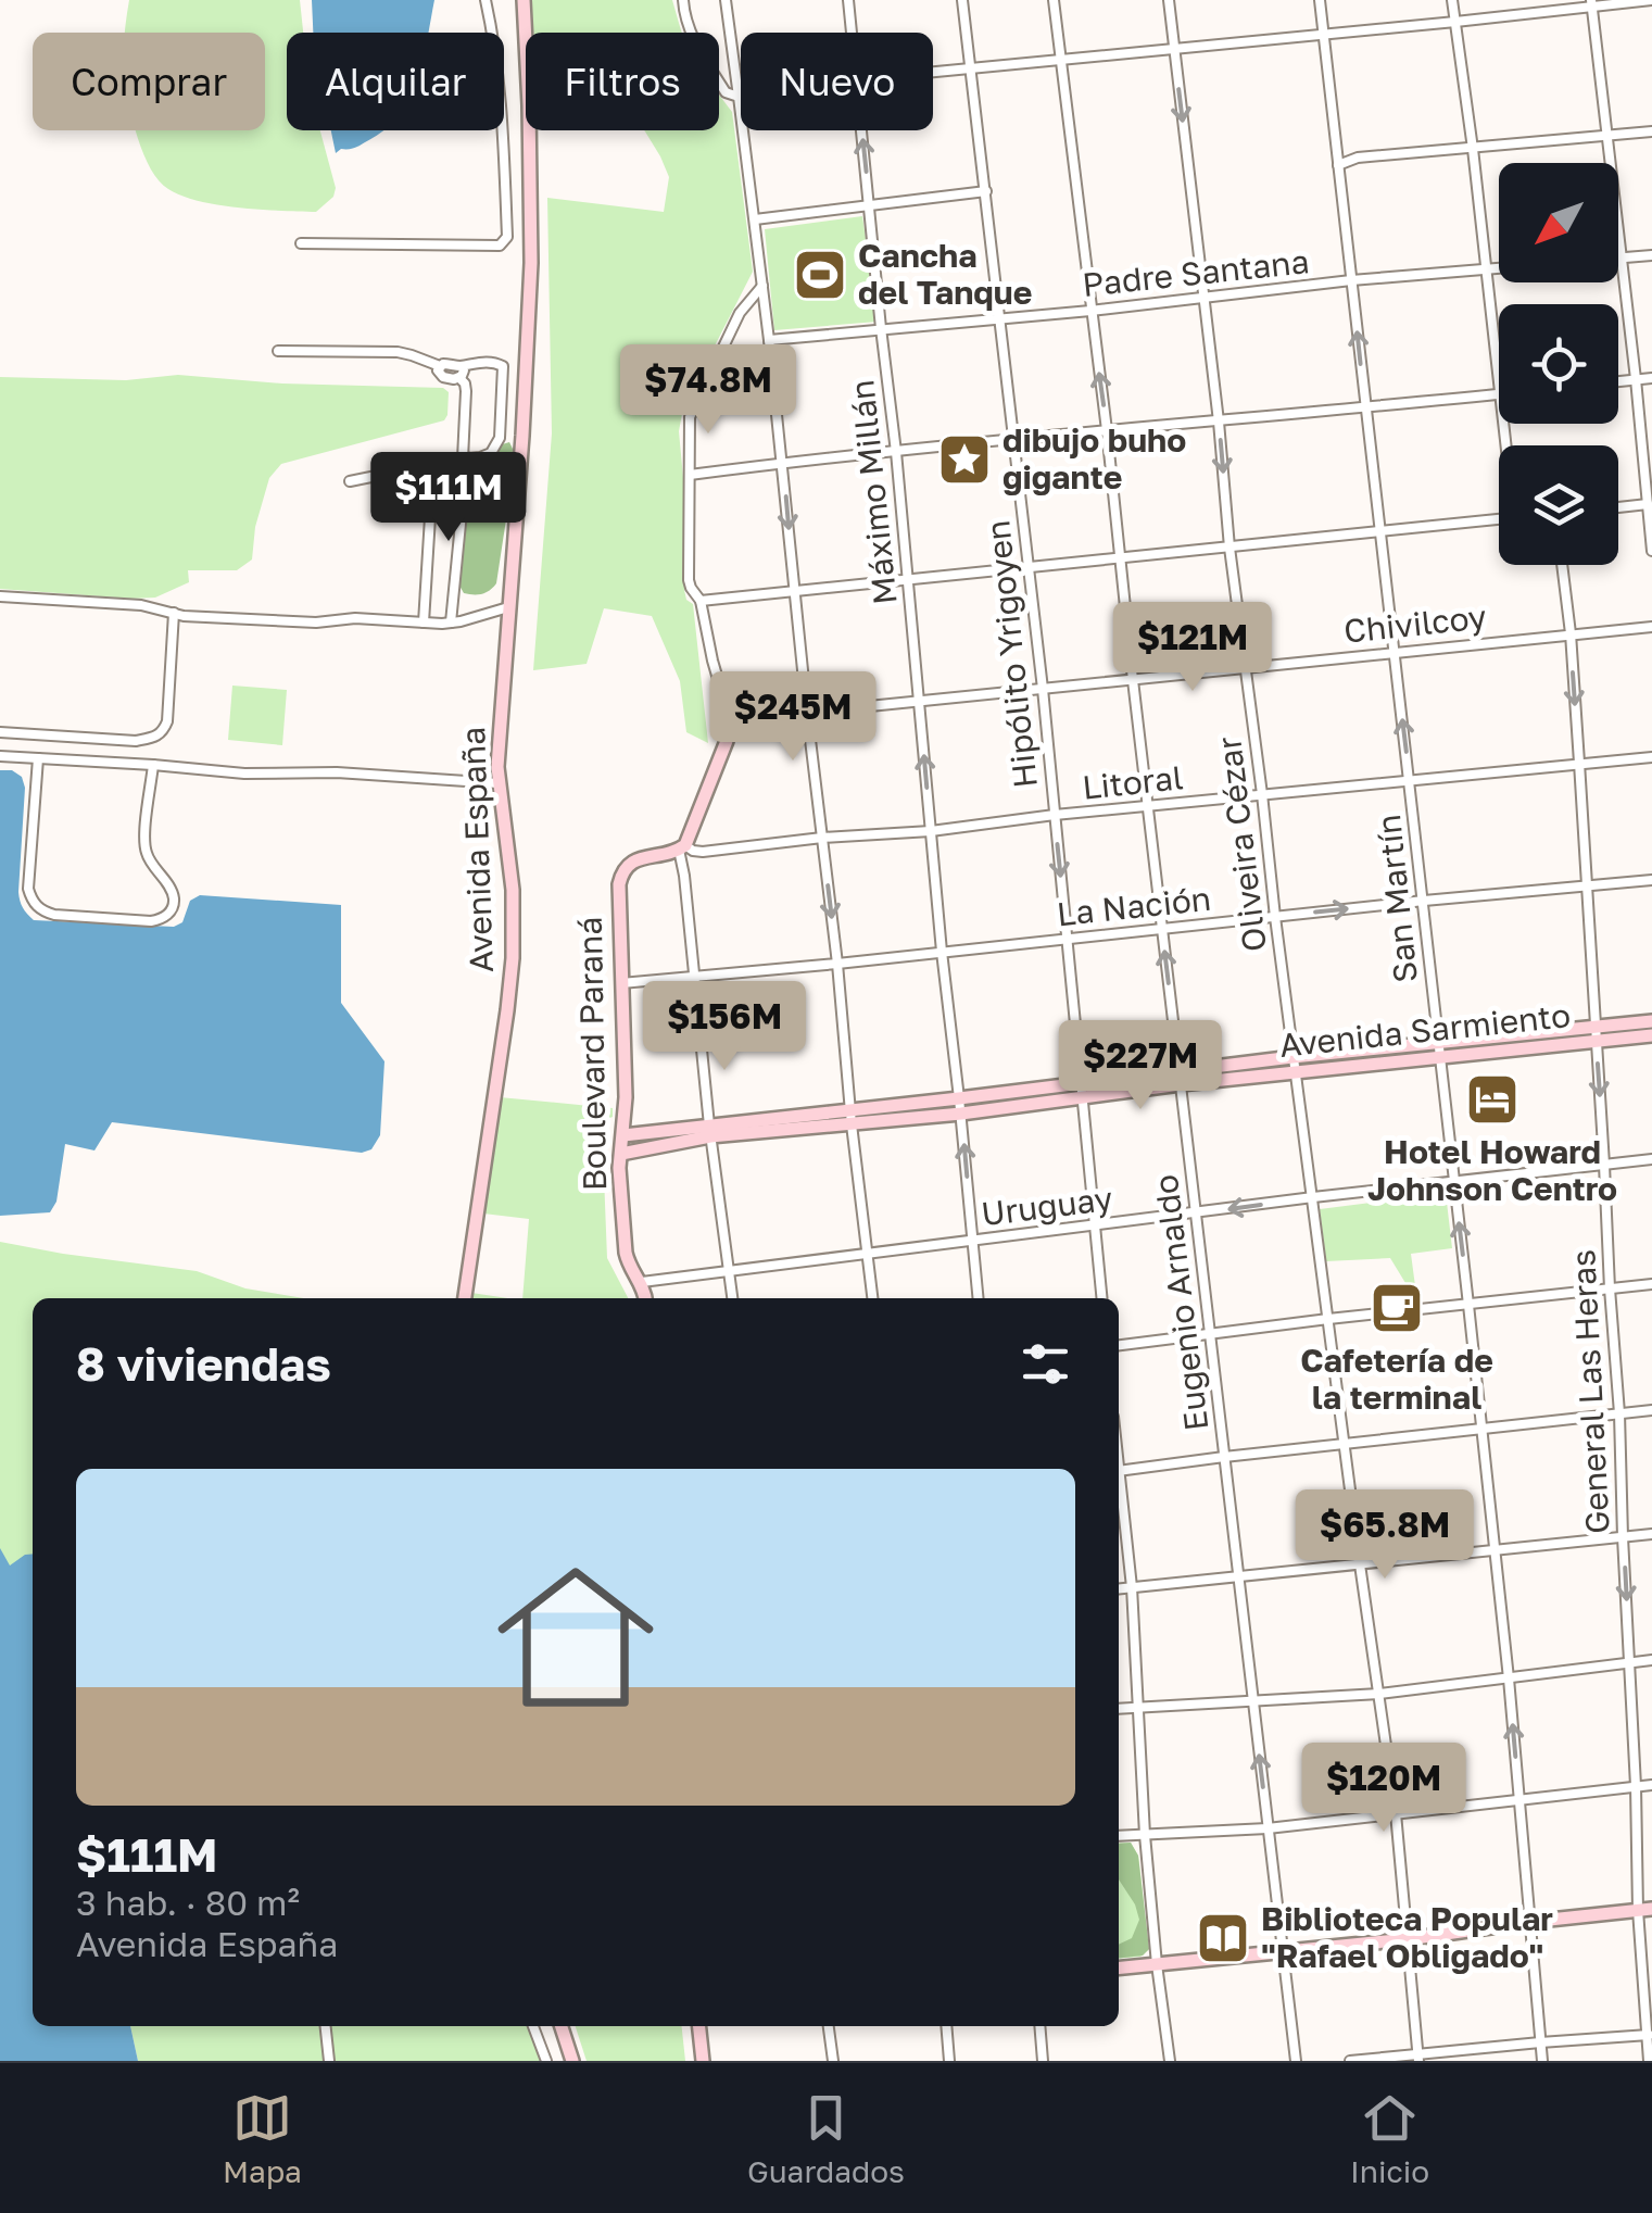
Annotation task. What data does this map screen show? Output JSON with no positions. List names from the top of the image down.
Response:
{
  "streets": {
    "main road": ["Avenida España", "Avenida Sarmiento", "Boulevard Paraná"],
    "street": [
      "Padre Santana",
      "Máximo Millán",
      "Chivilcoy",
      "Hipólito Yrigoyen",
      "Litoral",
      "Oliveira Cézar",
      "San Martín",
      "La Nación",
      "Uruguay",
      "Eugenio Arnaldo",
      "General Las Heras"
    ]
  },
  "crossings": [
    ["Padre Santana", "Máximo Millán"],
    ["Padre Santana", "Hipólito Yrigoyen"],
    ["Padre Santana", "Oliveira Cézar"],
    ["Padre Santana", "San Martín"],
    ["Padre Santana", "Eugenio Arnaldo"],
    ["Máximo Millán", "Chivilcoy"],
    ["Máximo Millán", "Litoral"],
    ["Máximo Millán", "La Nación"],
    ["Máximo Millán", "Avenida Sarmiento"],
    ["Máximo Millán", "Uruguay"],
    ["Chivilcoy", "Hipólito Yrigoyen"],
    ["Chivilcoy", "Oliveira Cézar"],
    ["Chivilcoy", "San Martín"],
    ["Chivilcoy", "Eugenio Arnaldo"],
    ["Chivilcoy", "General Las Heras"],
    ["Hipólito Yrigoyen", "Litoral"],
    ["Hipólito Yrigoyen", "La Nación"],
    ["Hipólito Yrigoyen", "Avenida Sarmiento"],
    ["Hipólito Yrigoyen", "Uruguay"],
    ["Litoral", "Oliveira Cézar"],
    ["Litoral", "San Martín"],
    ["Litoral", "Boulevard Paraná"],
    ["Litoral", "Eugenio Arnaldo"],
    ["Litoral", "General Las Heras"],
    ["Oliveira Cézar", "La Nación"],
    ["Oliveira Cézar", "Avenida Sarmiento"],
    ["Oliveira Cézar", "Uruguay"],
    ["San Martín", "La Nación"],
    ["San Martín", "Avenida Sarmiento"],
    ["San Martín", "Uruguay"],
    ["La Nación", "Boulevard Paraná"],
    ["La Nación", "Eugenio Arnaldo"],
    ["La Nación", "General Las Heras"],
    ["Avenida Sarmiento", "Boulevard Paraná"],
    ["Avenida Sarmiento", "Eugenio Arnaldo"],
    ["Avenida Sarmiento", "General Las Heras"],
    ["Boulevard Paraná", "Uruguay"],
    ["Uruguay", "Eugenio Arnaldo"],
    ["Uruguay", "General Las Heras"]
  ],
  "places": {
    "sports": ["Cancha del Tanque"],
    "place": ["dibujo buho gigante"],
    "hotel": ["Hotel Howard Johnson Centro"],
    "cafe": ["Cafetería de la terminal"],
    "library": ["Biblioteca Popular \"Rafael Obligado\""]
  },
  "north": "bottom left",
  "page": {
    "chip": [
      "Comprar",
      "Alquilar",
      "Filtros",
      "Nuevo"
    ],
    "price": [
      "$74.8M",
      "$111M",
      "$121M",
      "$245M",
      "$156M",
      "$227M",
      "$65.8M",
      "$120M"
    ],
    "heading": "8 viviendas",
    "list": [
      {
        "name": "$111M",
        "note": "3 hab. · 80 m² · Avenida España"
      }
    ],
    "tabs": ["Mapa", "Guardados", "Inicio"]
  }
}
